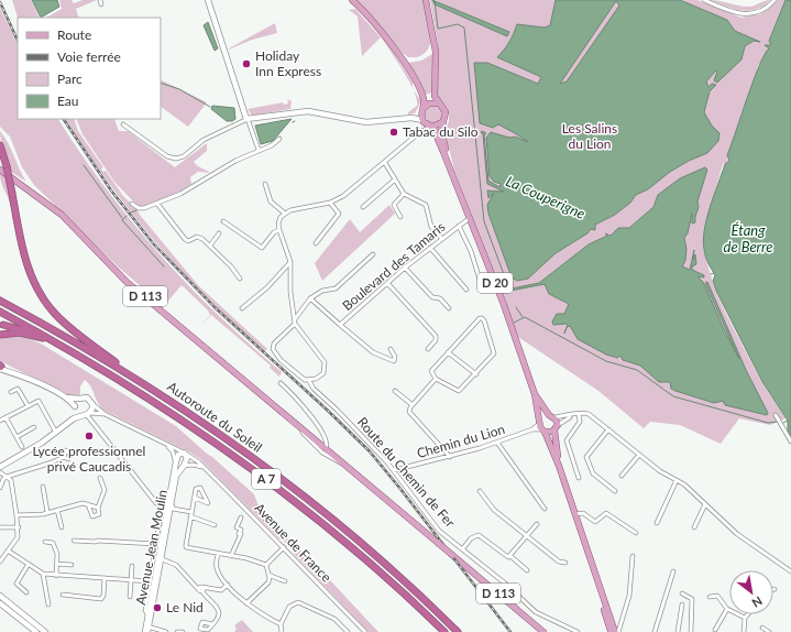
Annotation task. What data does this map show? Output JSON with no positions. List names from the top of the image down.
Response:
{
  "streets": {
    "highway": ["Autoroute du Soleil", "A 7"],
    "main road": ["D 20", "D 113"],
    "street": [
      "Boulevard des Tamaris",
      "Chemin du Lion",
      "Route du Chemin de Fer",
      "Avenue de France",
      "Avenue Jean Moulin"
    ]
  },
  "crossings": [
    ["Boulevard des Tamaris", "D 20"],
    ["D 20", "Chemin du Lion"],
    ["Chemin du Lion", "Route du Chemin de Fer"],
    ["Avenue de France", "Avenue Jean Moulin"]
  ],
  "water": ["La Couperigne", "Étang de Berre"],
  "parks": ["Les Salins du Lion"],
  "places": [
    "Holiday Inn Express",
    "Tabac du Silo",
    "Lycée professionnel privé Caucadis",
    "Le Nid"
  ],
  "legend": [
    "Route",
    "Voie ferrée",
    "Parc",
    "Eau"
  ],
  "north": "bottom right"
}
